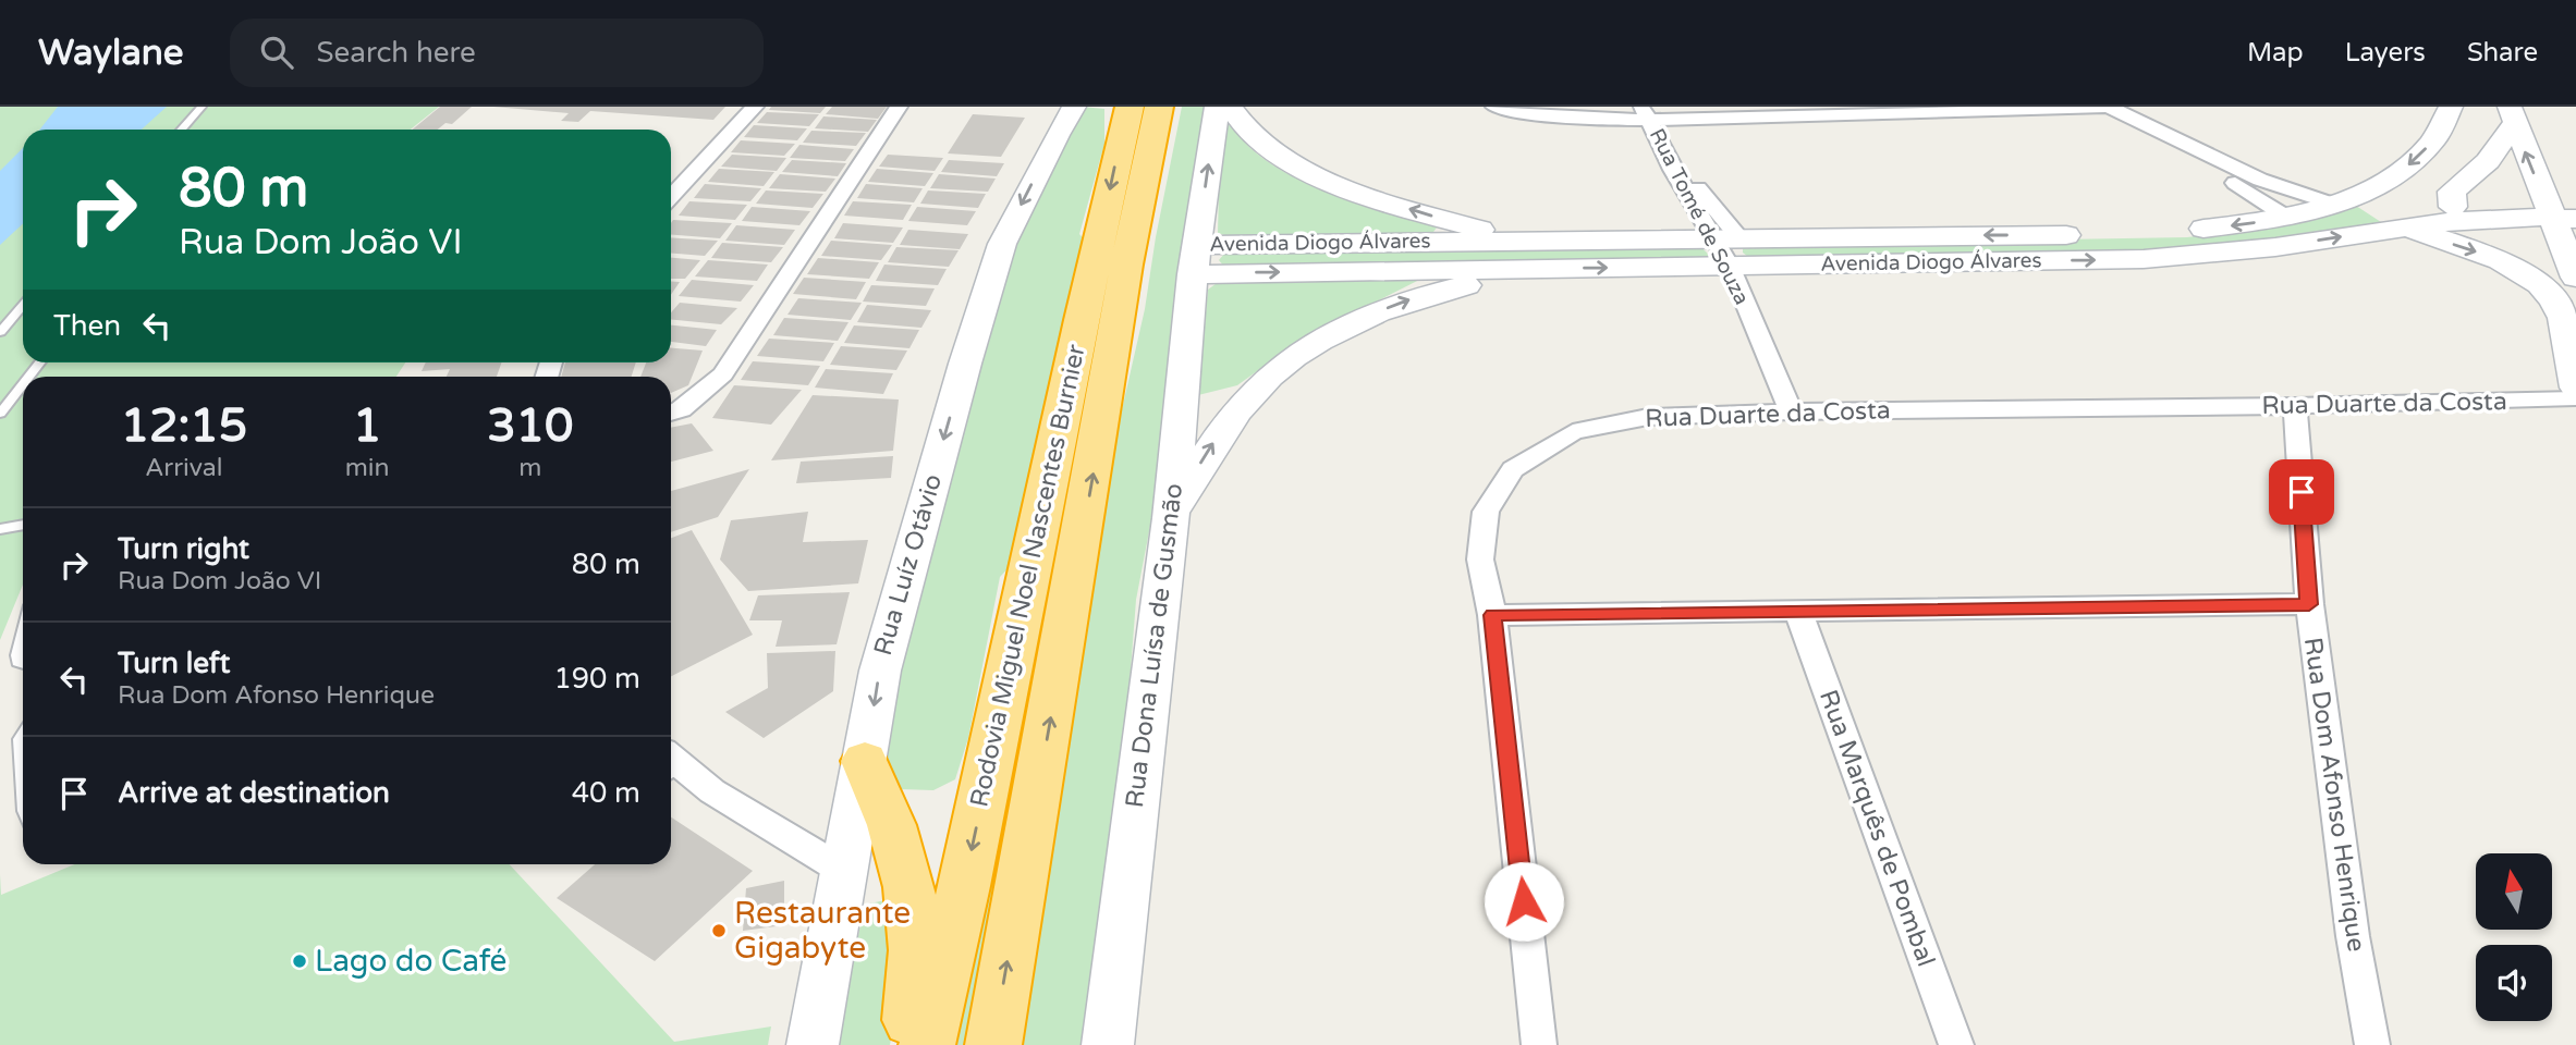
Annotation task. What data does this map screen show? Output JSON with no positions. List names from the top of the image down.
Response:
{
  "streets": {
    "highway": ["Rodovia Miguel Noel Nascentes Burnier"],
    "street": [
      "Rua Tomé de Souza",
      "Avenida Diogo Álvares",
      "Rua Duarte da Costa",
      "Rua Luíz Otávio",
      "Rua Dona Luísa de Gusmão",
      "Rua Dom Afonso Henrique",
      "Rua Marquês de Pombal"
    ]
  },
  "crossings": [
    ["Rua Tomé de Souza", "Avenida Diogo Álvares"],
    ["Rua Tomé de Souza", "Rua Duarte da Costa"],
    ["Avenida Diogo Álvares", "Rua Dona Luísa de Gusmão"],
    ["Rua Duarte da Costa", "Rua Dom Afonso Henrique"]
  ],
  "places": ["Restaurante Gigabyte", "Lago do Café"],
  "north": "top",
  "page": {
    "header": "Waylane",
    "search": "Search here",
    "nav": ["Map", "Layers", "Share"],
    "turn": ["80 m", "Rua Dom João VI"],
    "then": "Then",
    "eta": [
      "12:15",
      "Arrival",
      "1",
      "min",
      "310",
      "m"
    ],
    "list": [
      {
        "name": "Turn right",
        "note": "Rua Dom João VI",
        "value": "80 m"
      },
      {
        "name": "Turn left",
        "note": "Rua Dom Afonso Henrique",
        "value": "190 m"
      },
      {
        "name": "Arrive at destination",
        "value": "40 m"
      }
    ]
  }
}
